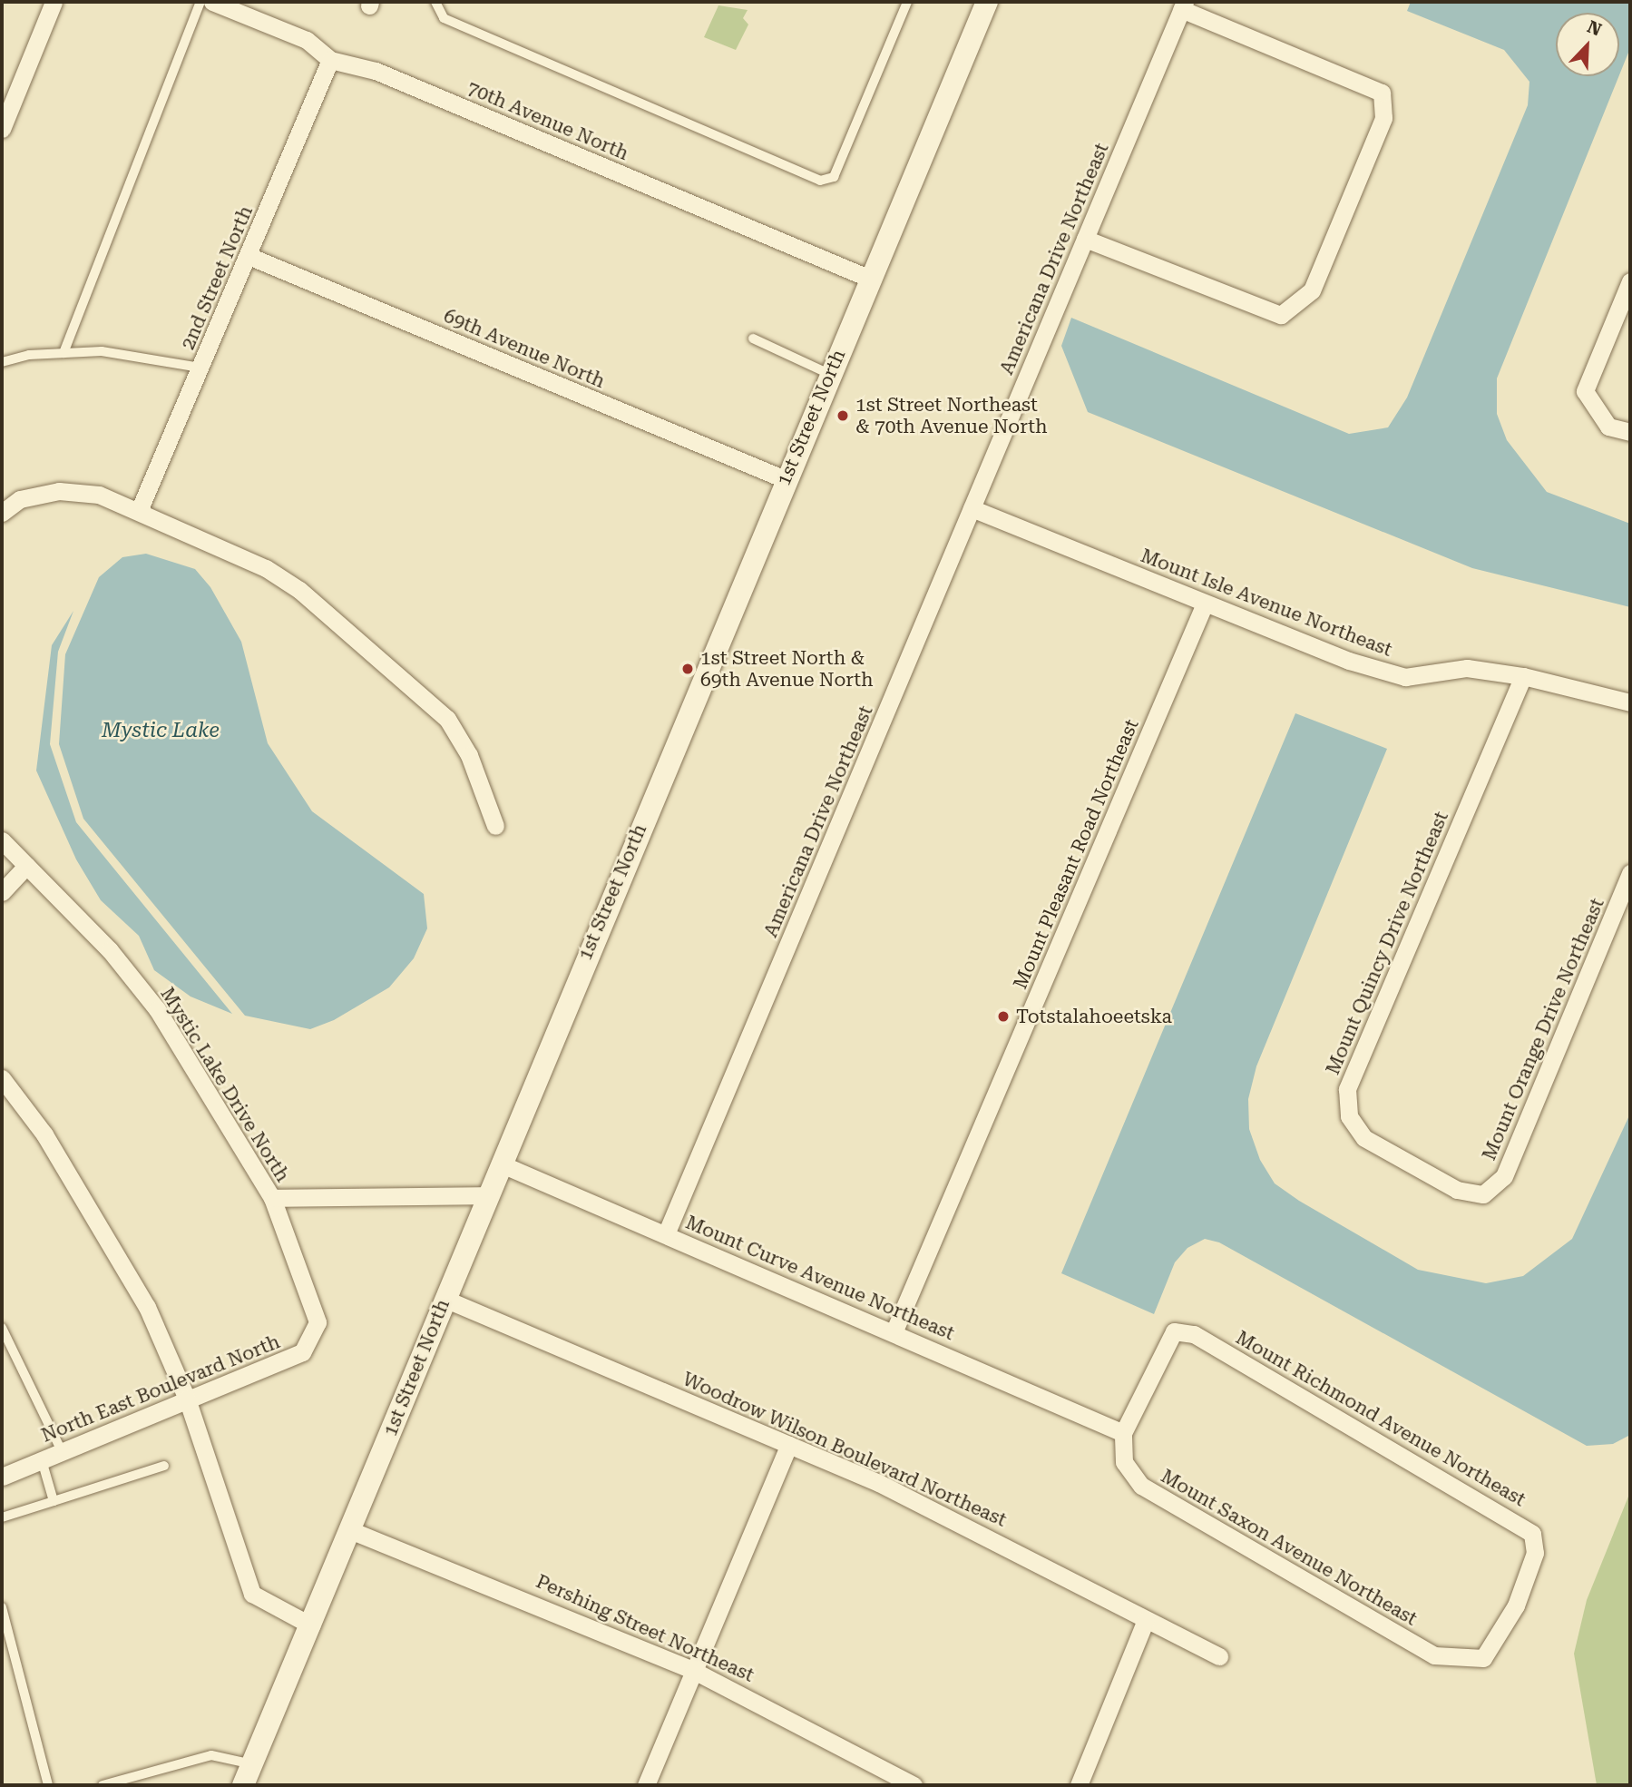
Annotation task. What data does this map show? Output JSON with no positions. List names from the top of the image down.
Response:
{
  "streets": {
    "street": [
      "70th Avenue North",
      "Americana Drive Northeast",
      "2nd Street North",
      "69th Avenue North",
      "1st Street North",
      "Mount Isle Avenue Northeast",
      "Mount Pleasant Road Northeast",
      "Mount Quincy Drive Northeast",
      "Mount Orange Drive Northeast",
      "Mystic Lake Drive North",
      "Mount Curve Avenue Northeast",
      "North East Boulevard North",
      "Mount Richmond Avenue Northeast",
      "Woodrow Wilson Boulevard Northeast",
      "Mount Saxon Avenue Northeast",
      "Pershing Street Northeast"
    ]
  },
  "crossings": [
    ["70th Avenue North", "2nd Street North"],
    ["70th Avenue North", "1st Street North"],
    ["Americana Drive Northeast", "Mount Isle Avenue Northeast"],
    ["Americana Drive Northeast", "Mount Curve Avenue Northeast"],
    ["2nd Street North", "69th Avenue North"],
    ["69th Avenue North", "1st Street North"],
    ["1st Street North", "Mount Curve Avenue Northeast"],
    ["1st Street North", "Woodrow Wilson Boulevard Northeast"],
    ["1st Street North", "Pershing Street Northeast"],
    ["Mount Isle Avenue Northeast", "Mount Pleasant Road Northeast"],
    ["Mount Isle Avenue Northeast", "Mount Quincy Drive Northeast"],
    ["Mount Pleasant Road Northeast", "Mount Curve Avenue Northeast"],
    ["Mount Quincy Drive Northeast", "Mount Orange Drive Northeast"],
    ["Mystic Lake Drive North", "North East Boulevard North"],
    ["Mount Curve Avenue Northeast", "Mount Richmond Avenue Northeast"],
    ["Mount Curve Avenue Northeast", "Mount Saxon Avenue Northeast"],
    ["Mount Richmond Avenue Northeast", "Mount Saxon Avenue Northeast"]
  ],
  "water": ["Mystic Lake"],
  "places": ["1st Street Northeast & 70th Avenue North", "1st Street North & 69th Avenue North", "Totstalahoeetska"],
  "north": "top right"
}
